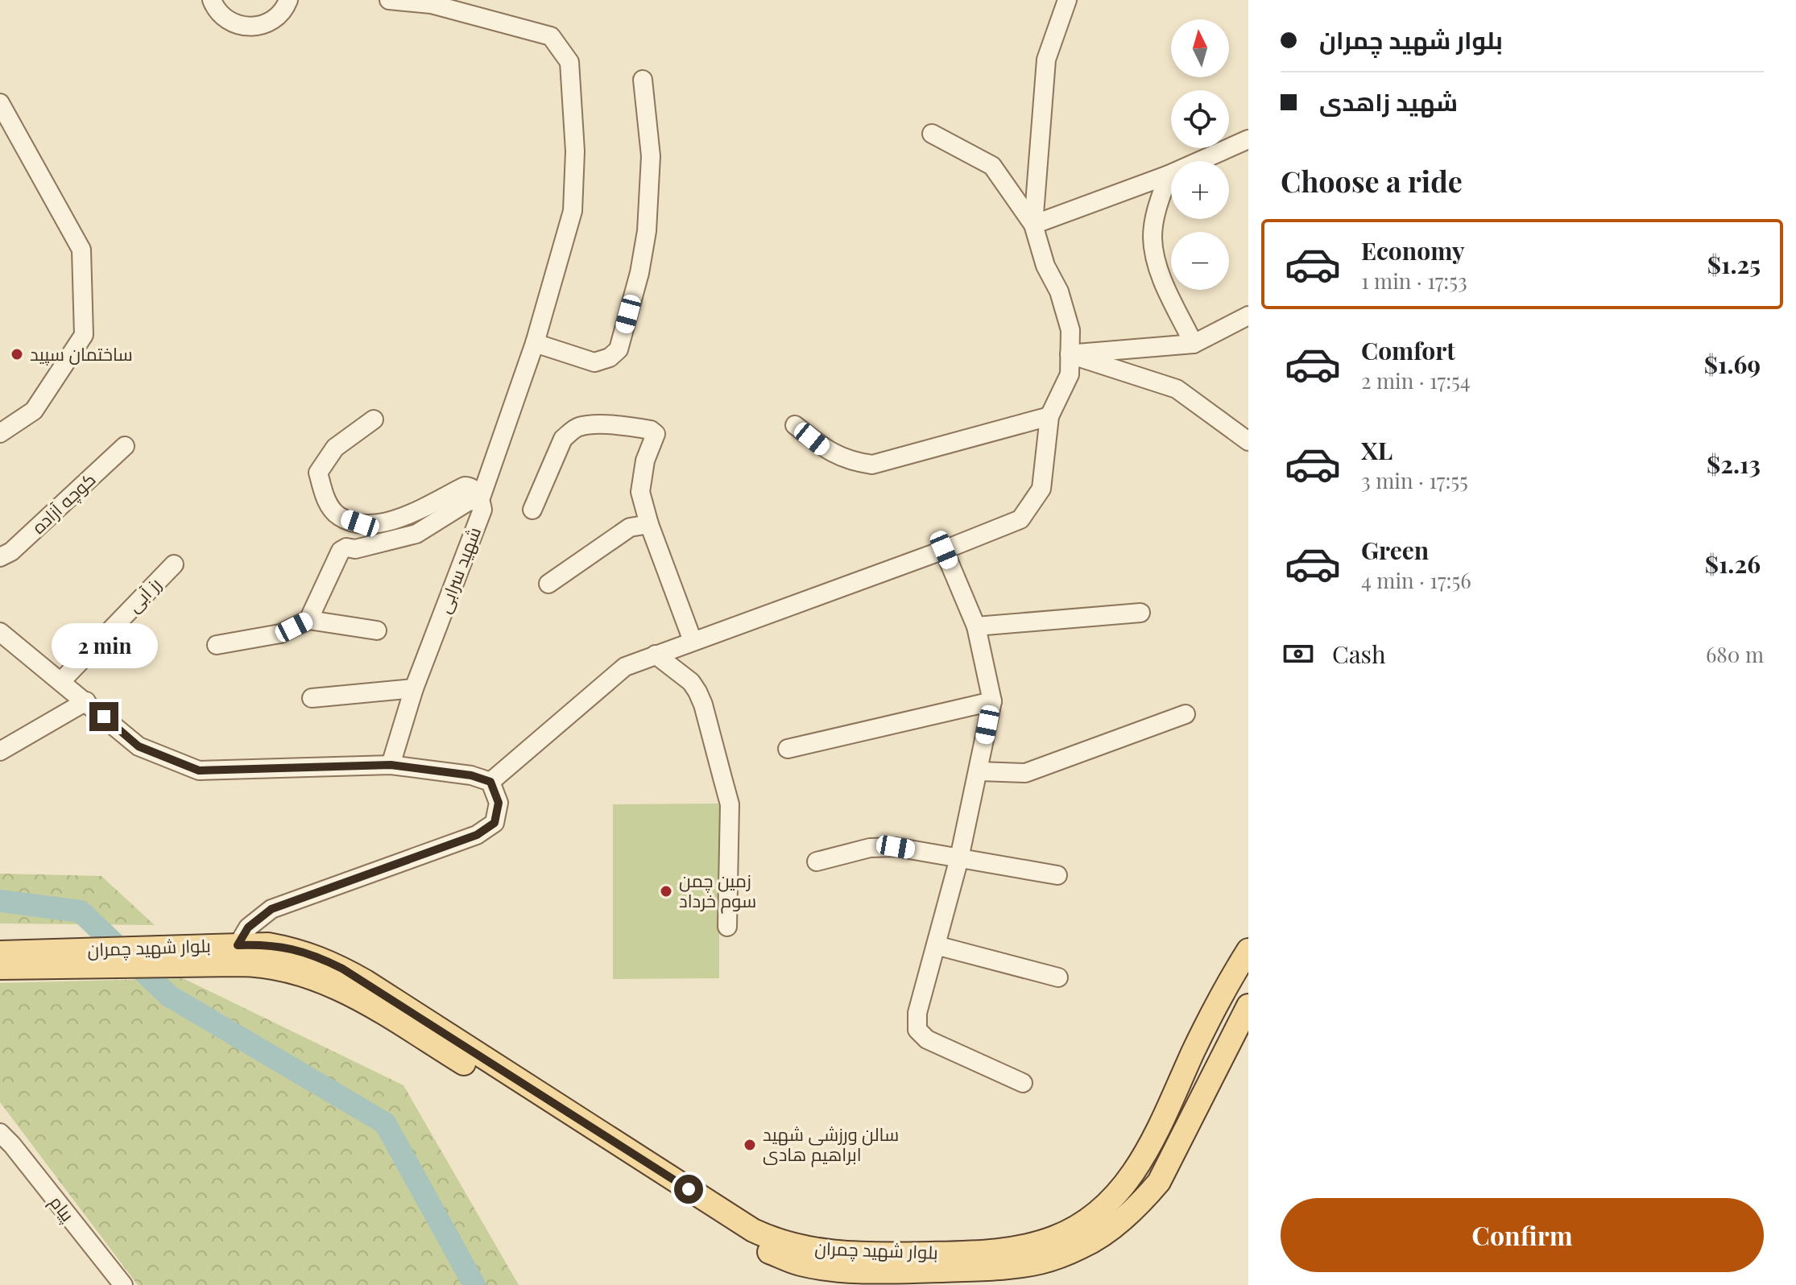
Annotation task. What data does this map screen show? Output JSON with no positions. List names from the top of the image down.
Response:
{
  "streets": {
    "main road": ["بلوار شهید چمران"],
    "street": [
      "کوچه آزاده",
      "شهید سرابی",
      "رز آبی",
      "پیام"
    ]
  },
  "places": ["ساختمان سپید", "زمین چمن سوم خرداد", "سالن ورزشی شهید ابراهیم هادی"],
  "north": "top",
  "page": {
    "banner": ["بلوار شهید چمران", "شهید زاهدی"],
    "map_buttons": ["+", "−"],
    "heading": "Choose a ride",
    "list": [
      {
        "name": "Economy",
        "note": "1 min · 17:53",
        "value": "$1.25"
      },
      {
        "name": "Comfort",
        "note": "2 min · 17:54",
        "value": "$1.69"
      },
      {
        "name": "XL",
        "note": "3 min · 17:55",
        "value": "$2.13"
      },
      {
        "name": "Green",
        "note": "4 min · 17:56",
        "value": "$1.26"
      }
    ],
    "pay": ["Cash", "680 m"],
    "bubble": "2 min",
    "buttons": "Confirm"
  }
}
